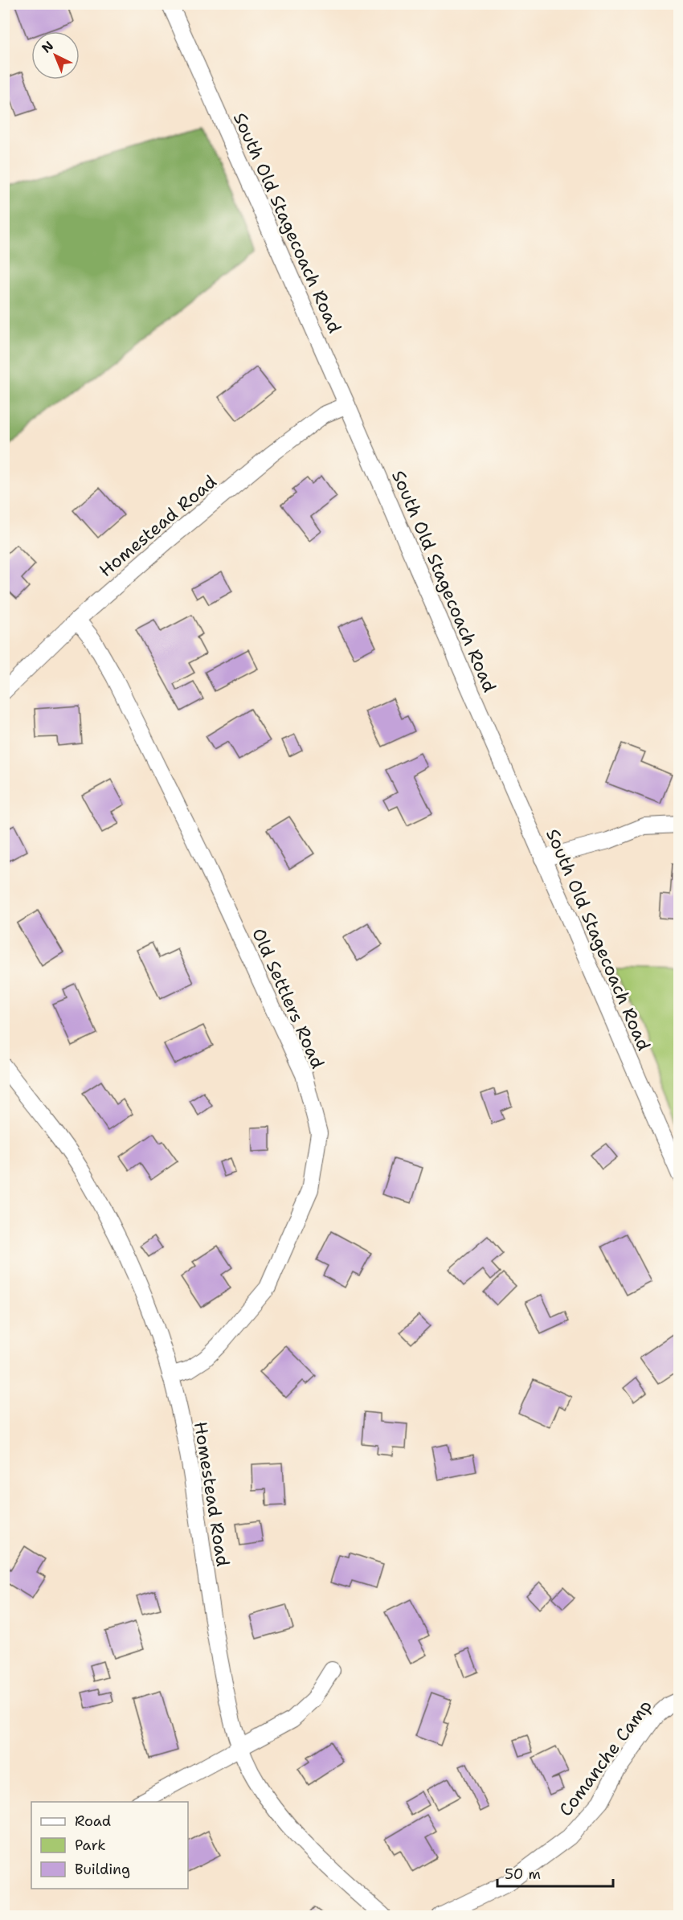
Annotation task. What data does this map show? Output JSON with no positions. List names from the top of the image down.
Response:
{
  "streets": {
    "street": [
      "South Old Stagecoach Road",
      "Homestead Road",
      "Old Settlers Road",
      "Comanche Camp"
    ]
  },
  "crossings": [
    ["South Old Stagecoach Road", "Homestead Road"],
    ["Homestead Road", "Old Settlers Road"]
  ],
  "legend": ["Road", "Park", "Building"],
  "scale_bar": "50 m",
  "north": "top left"
}
